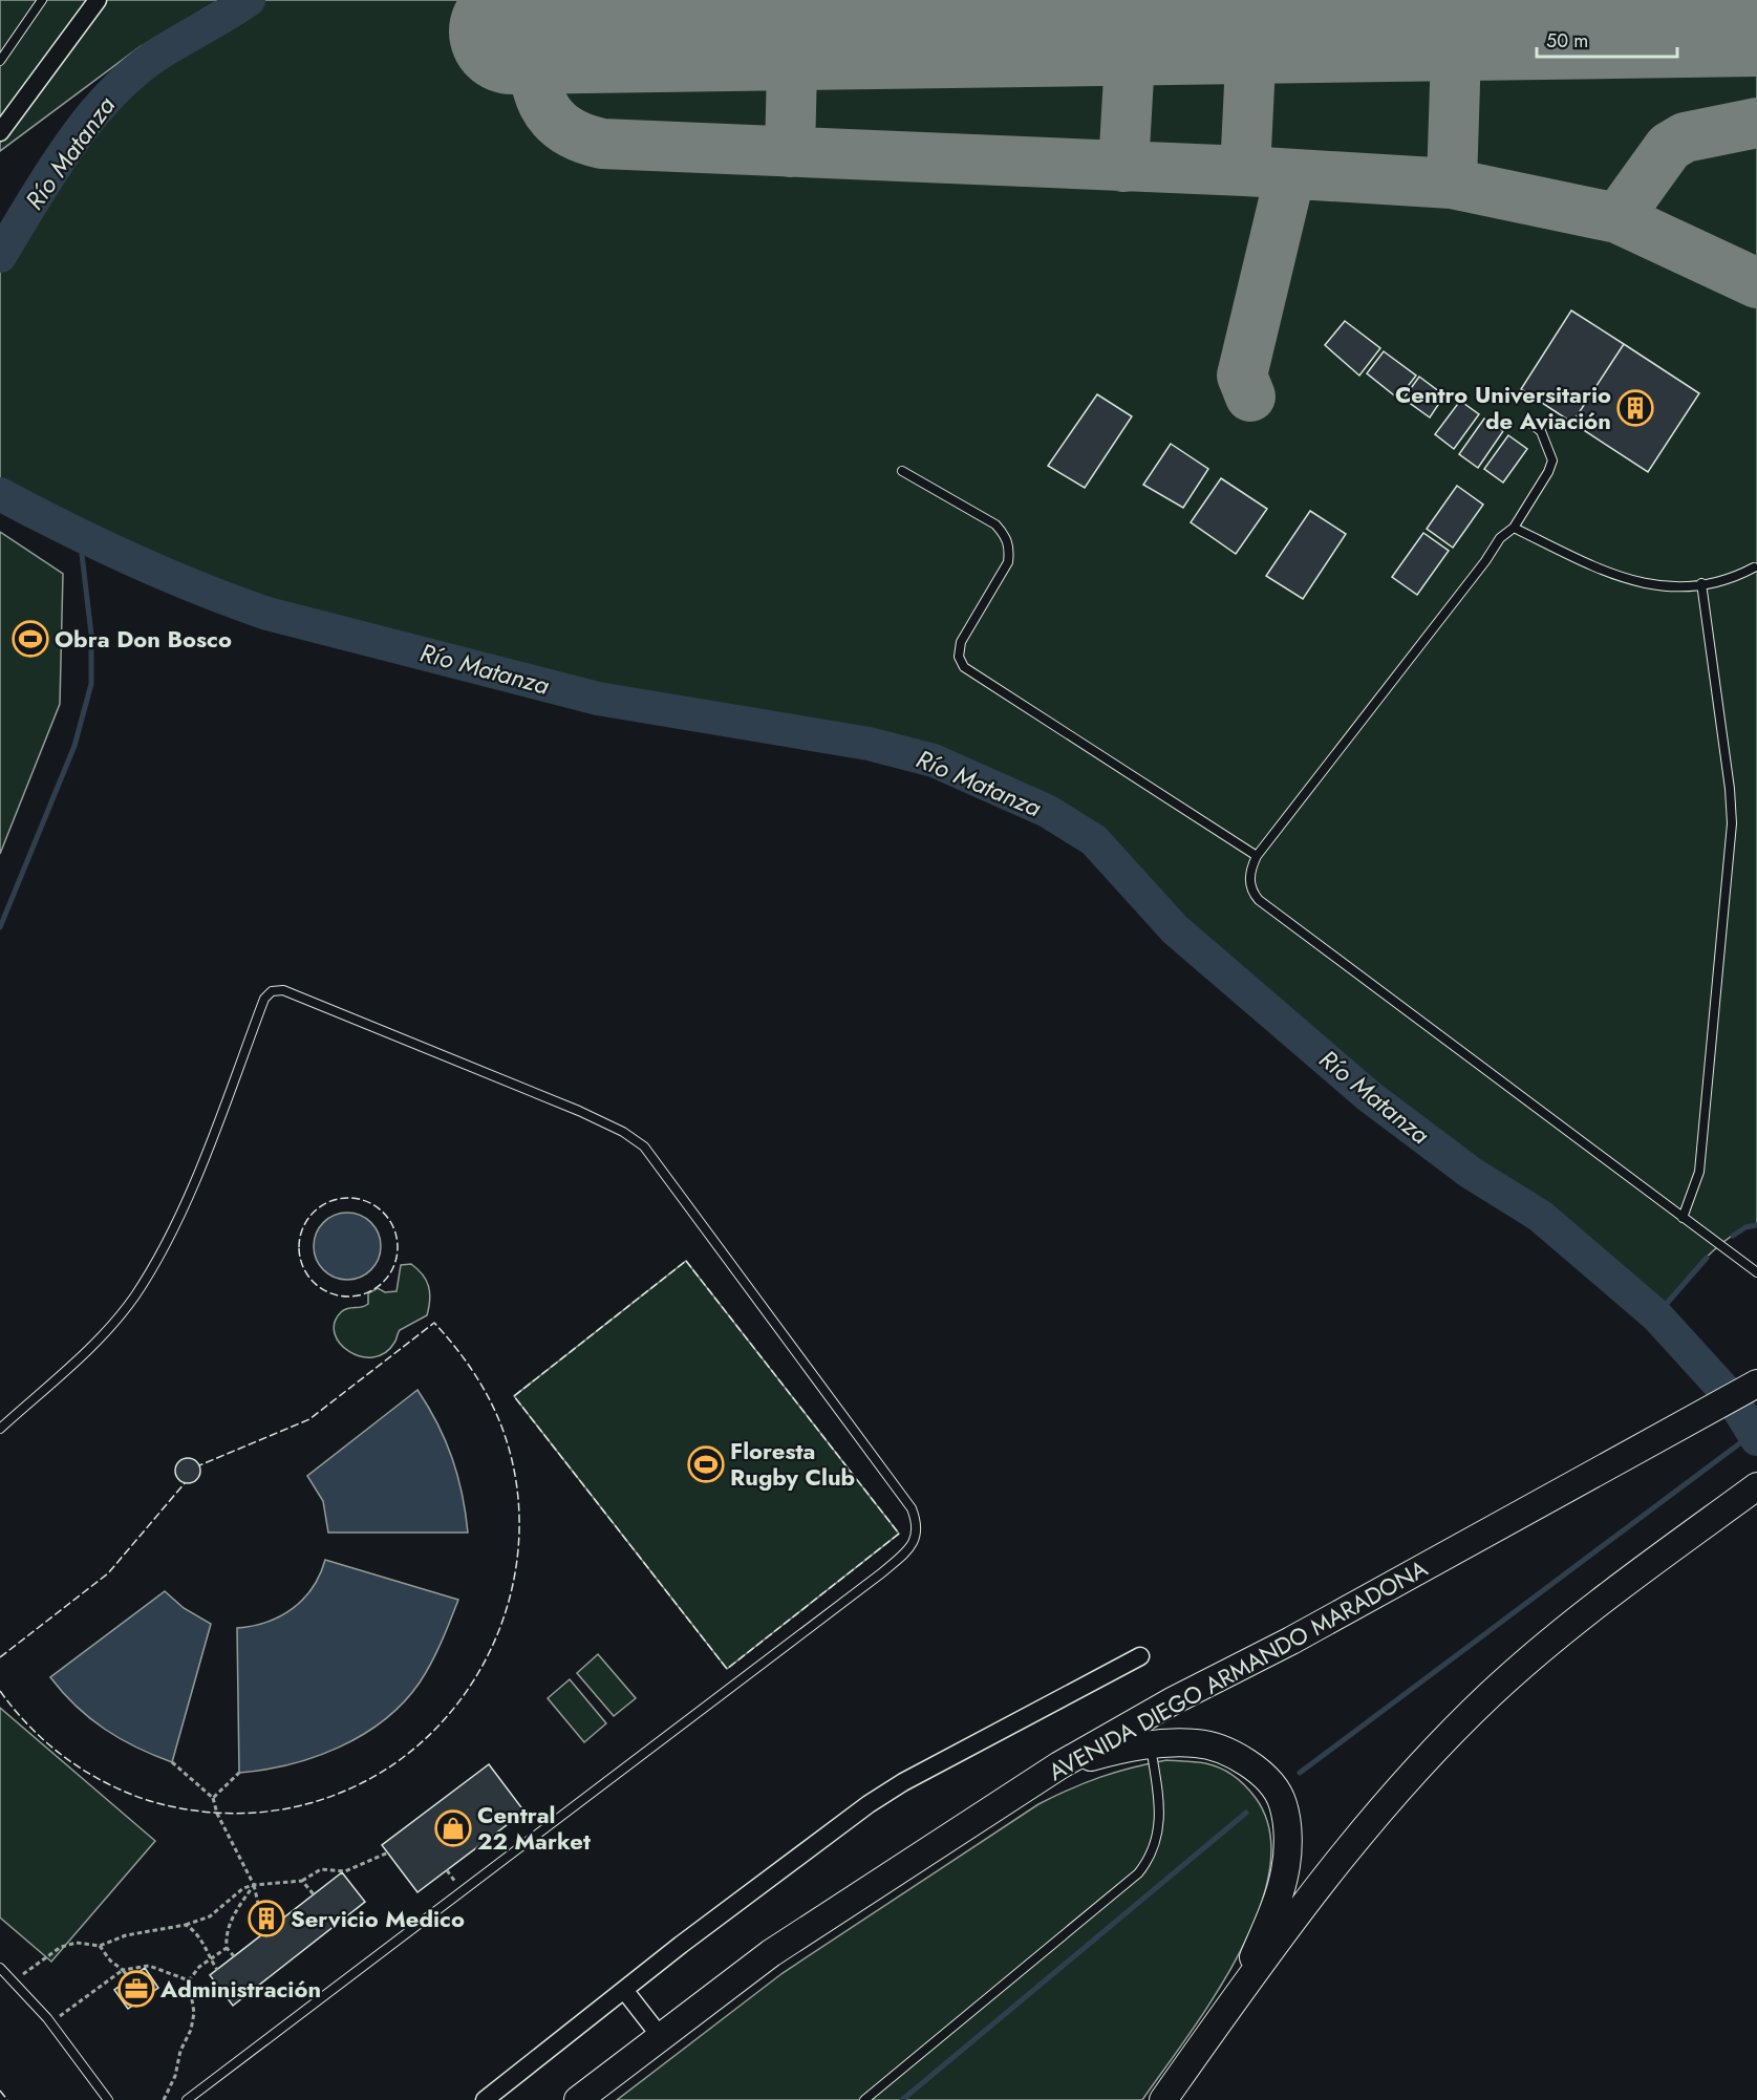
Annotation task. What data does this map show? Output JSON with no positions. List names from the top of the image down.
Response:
{
  "streets": {
    "main road": ["AVENIDA DIEGO ARMANDO MARADONA"]
  },
  "water": ["Río Matanza"],
  "places": {
    "building": ["Centro Universitario de Aviación", "Servicio Medico"],
    "sports": ["Obra Don Bosco", "Floresta Rugby Club"],
    "shop": ["Central 22 Market"],
    "office": ["Administración"]
  },
  "scale_bar": "50 m"
}
